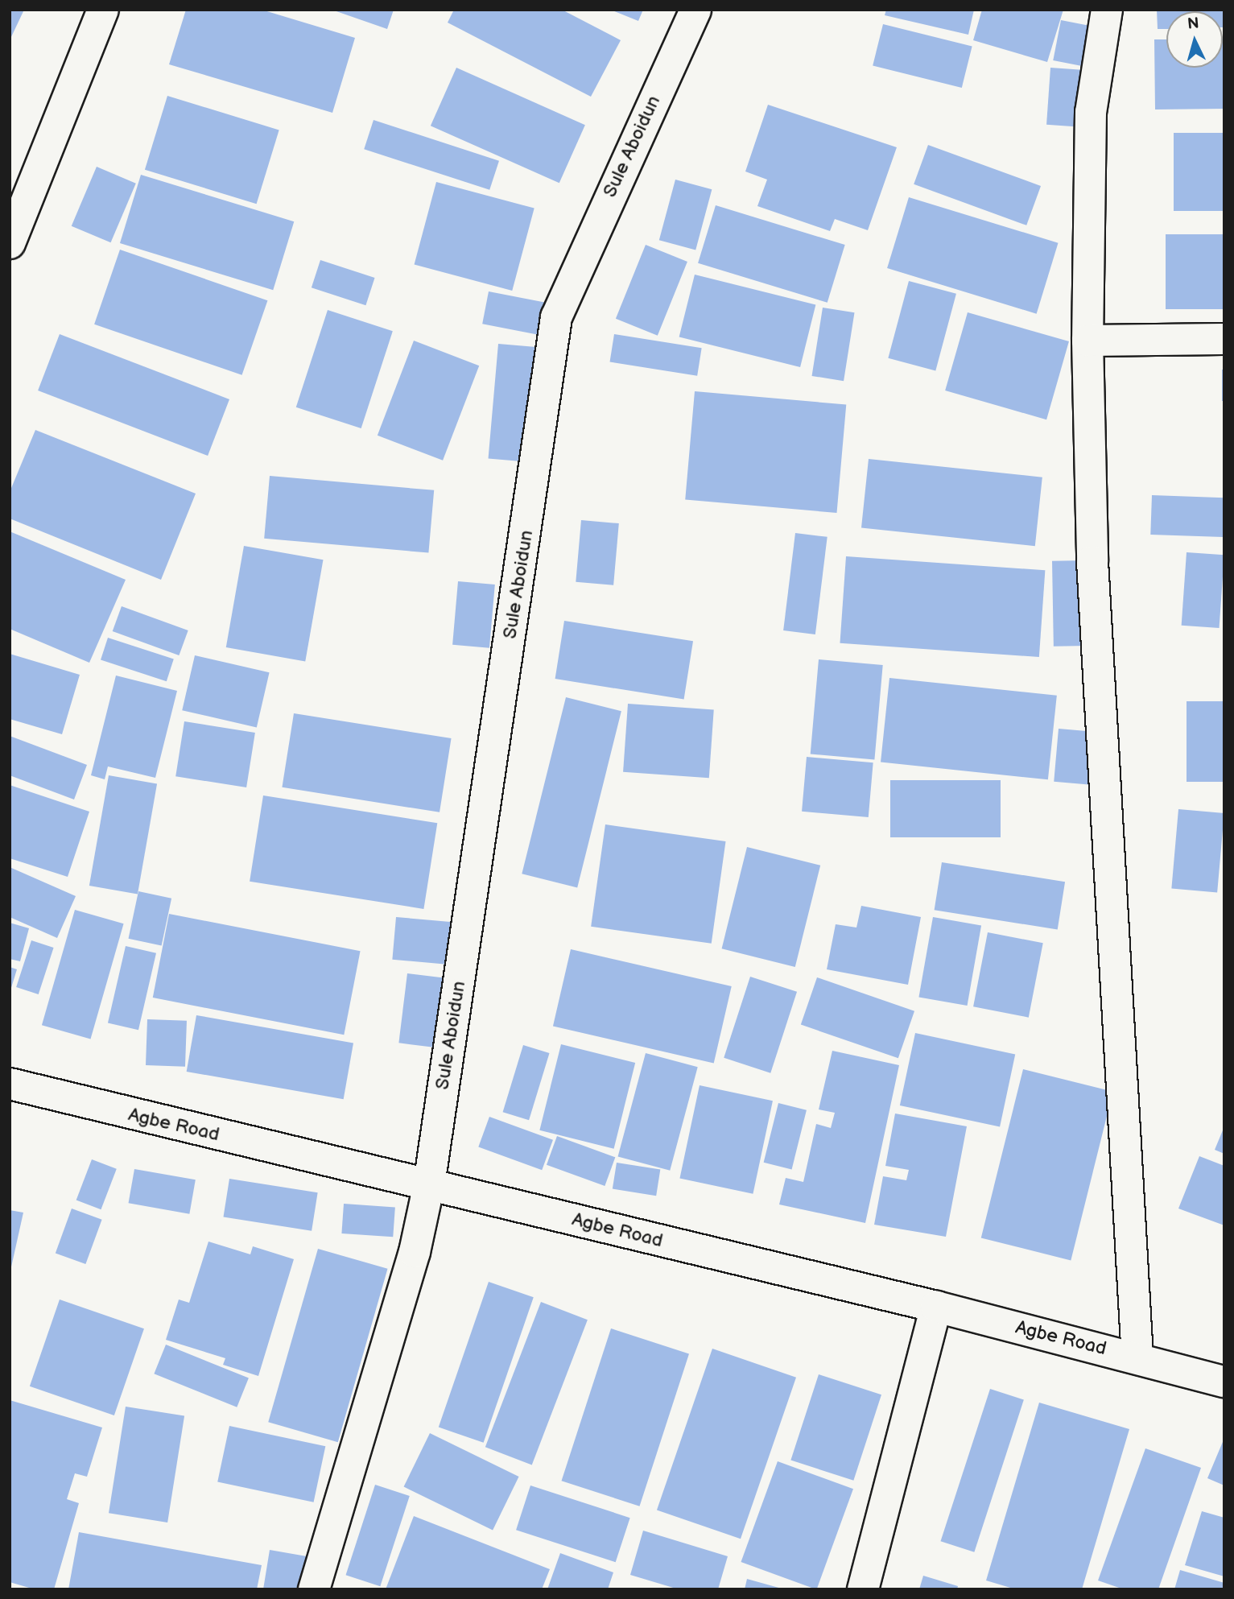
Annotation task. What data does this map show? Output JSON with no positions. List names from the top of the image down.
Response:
{
  "streets": {
    "street": ["Sule Aboidun", "Agbe Road"]
  },
  "crossings": [
    ["Sule Aboidun", "Agbe Road"]
  ],
  "north": "top"
}
